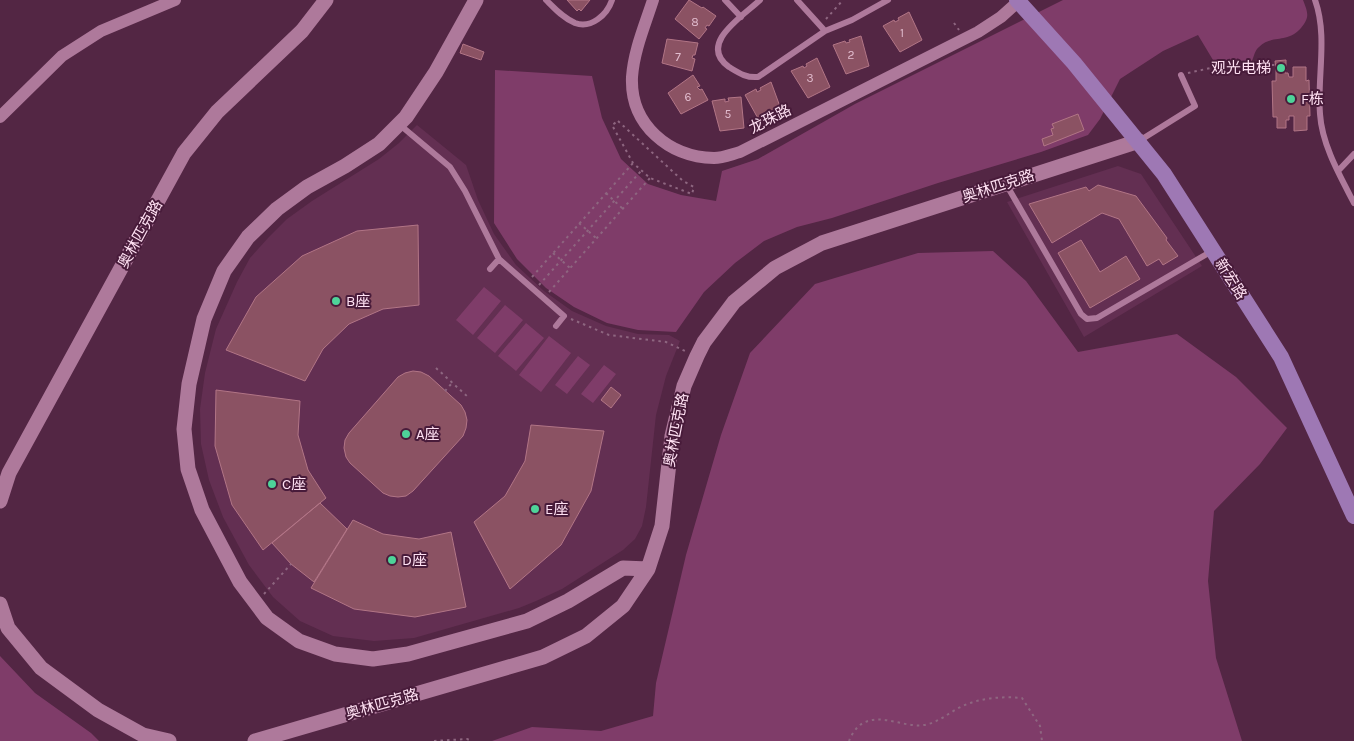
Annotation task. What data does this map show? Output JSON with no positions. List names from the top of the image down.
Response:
{
  "streets": {
    "main road": ["新宏路"],
    "street": ["龙珠路", "奥林匹克路"]
  },
  "crossings": [
    ["龙珠路", "新宏路"],
    ["奥林匹克路", "新宏路"]
  ],
  "places": [
    "观光电梯",
    "F栋",
    "B座",
    "A座",
    "C座",
    "E座",
    "D座"
  ],
  "house_numbers": [
    "8",
    "1",
    "2",
    "7",
    "3",
    "6",
    "5"
  ]
}
